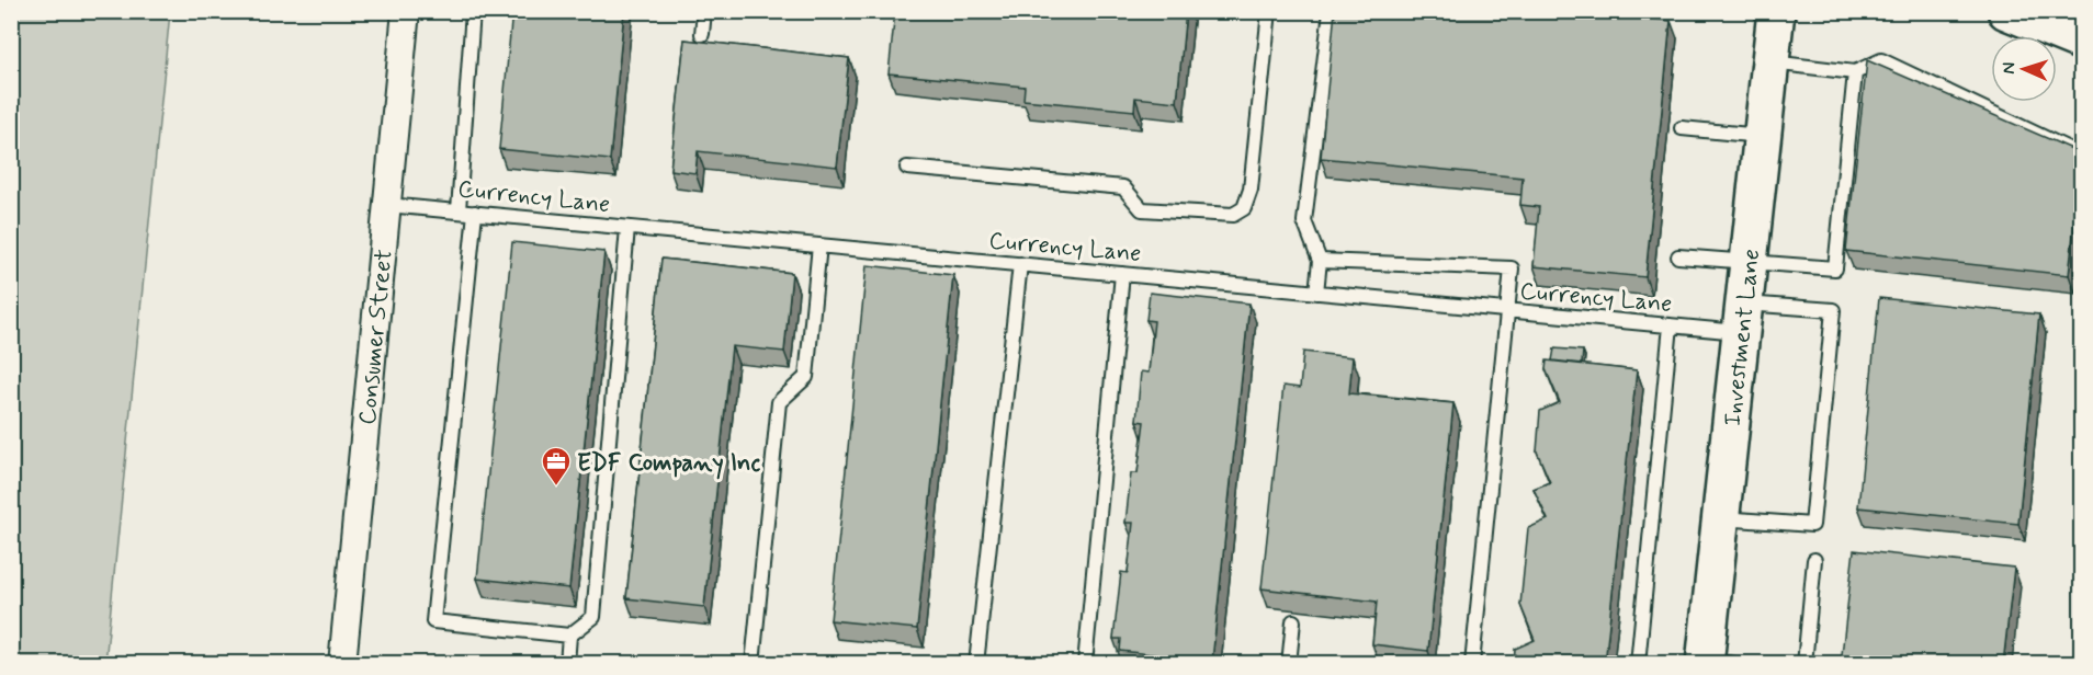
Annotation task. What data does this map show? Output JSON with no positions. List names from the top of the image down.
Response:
{
  "streets": {
    "street": ["Consumer Street", "Investment Lane"],
    "lane": ["Currency Lane"]
  },
  "crossings": [
    ["Currency Lane", "Consumer Street"],
    ["Currency Lane", "Investment Lane"]
  ],
  "places": {
    "office": ["EDF Company Inc"]
  },
  "north": "left"
}
